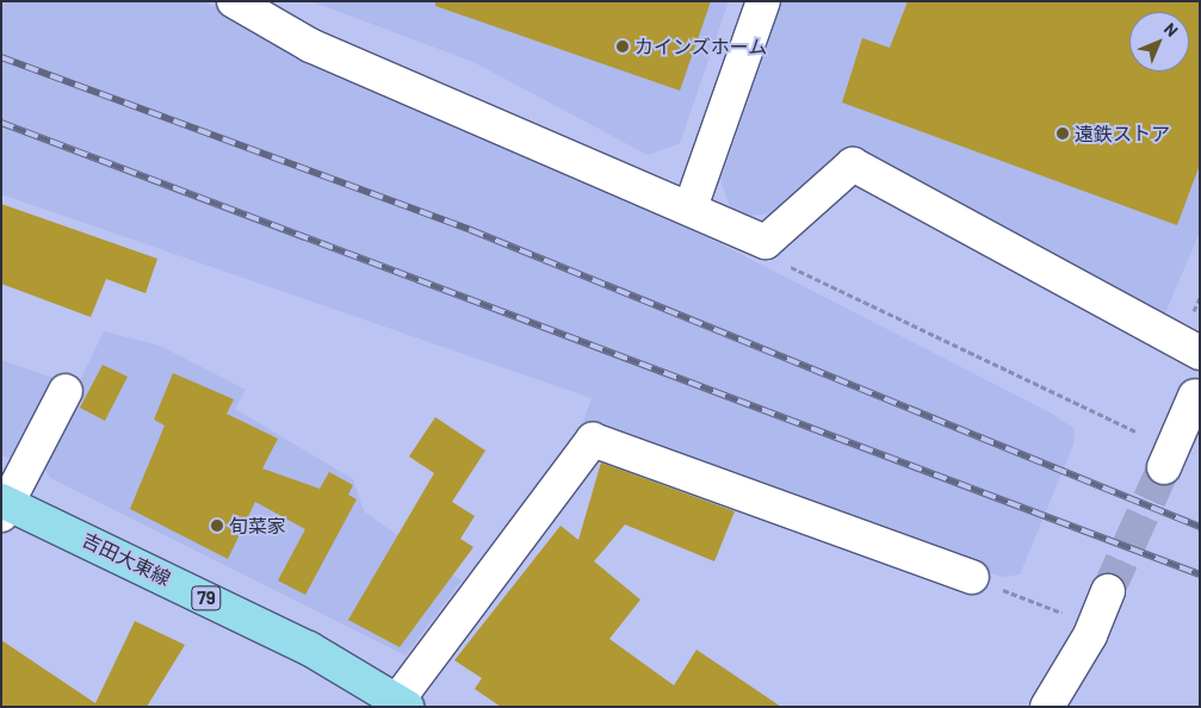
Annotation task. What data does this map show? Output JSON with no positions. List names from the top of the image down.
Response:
{
  "streets": {
    "main road": ["吉田大東線", "79"]
  },
  "places": ["カインズホーム", "遠鉄ストア", "旬菜家"],
  "north": "top right"
}
